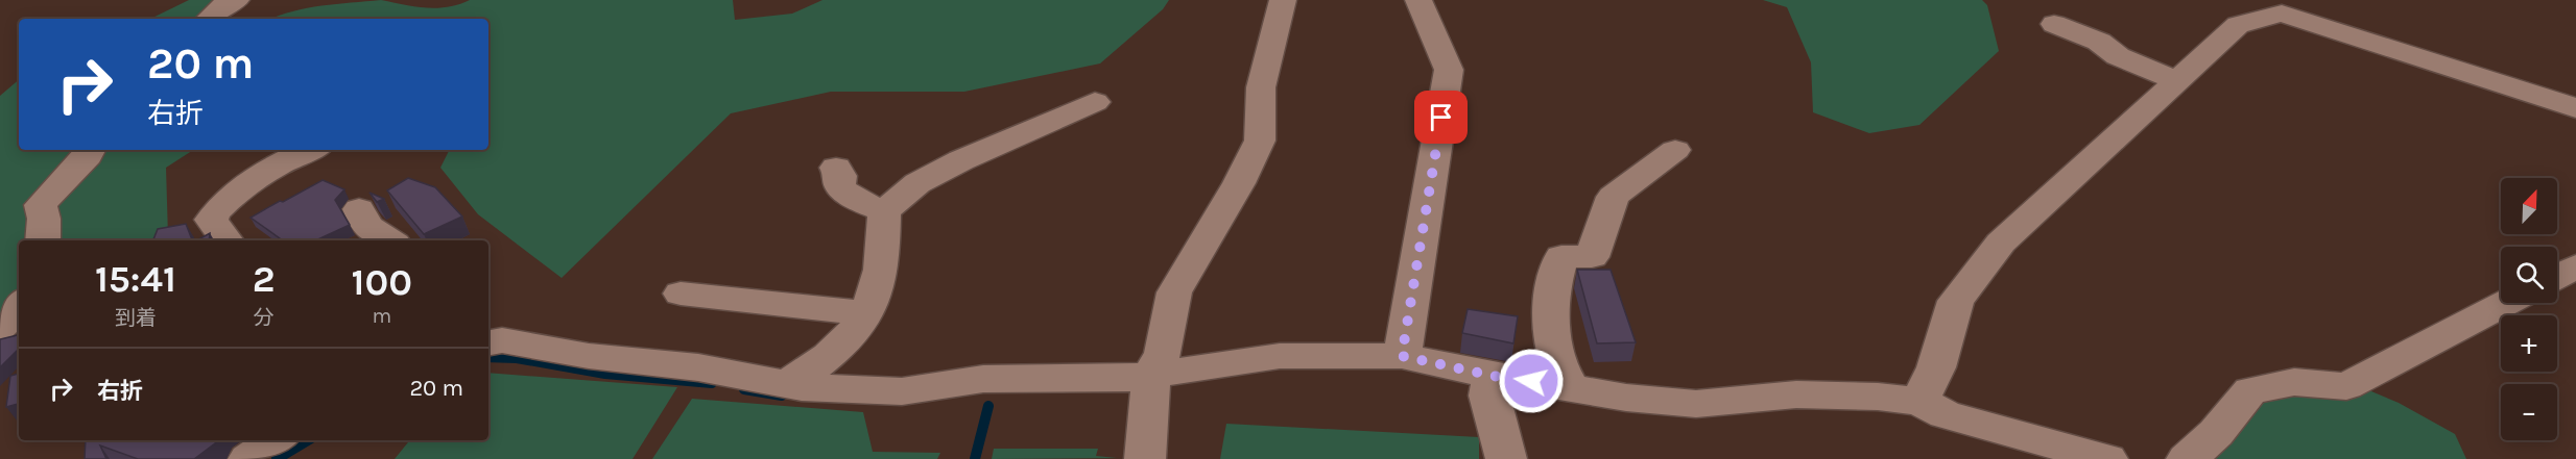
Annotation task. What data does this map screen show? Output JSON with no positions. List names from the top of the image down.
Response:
{
  "north": "top right",
  "page": {
    "turn": ["20 m", "右折"],
    "map_buttons": ["+", "−"],
    "eta": [
      "15:41",
      "到着",
      "2",
      "分",
      "100",
      "m"
    ],
    "list": [
      {
        "name": "右折",
        "value": "20 m"
      }
    ]
  }
}
